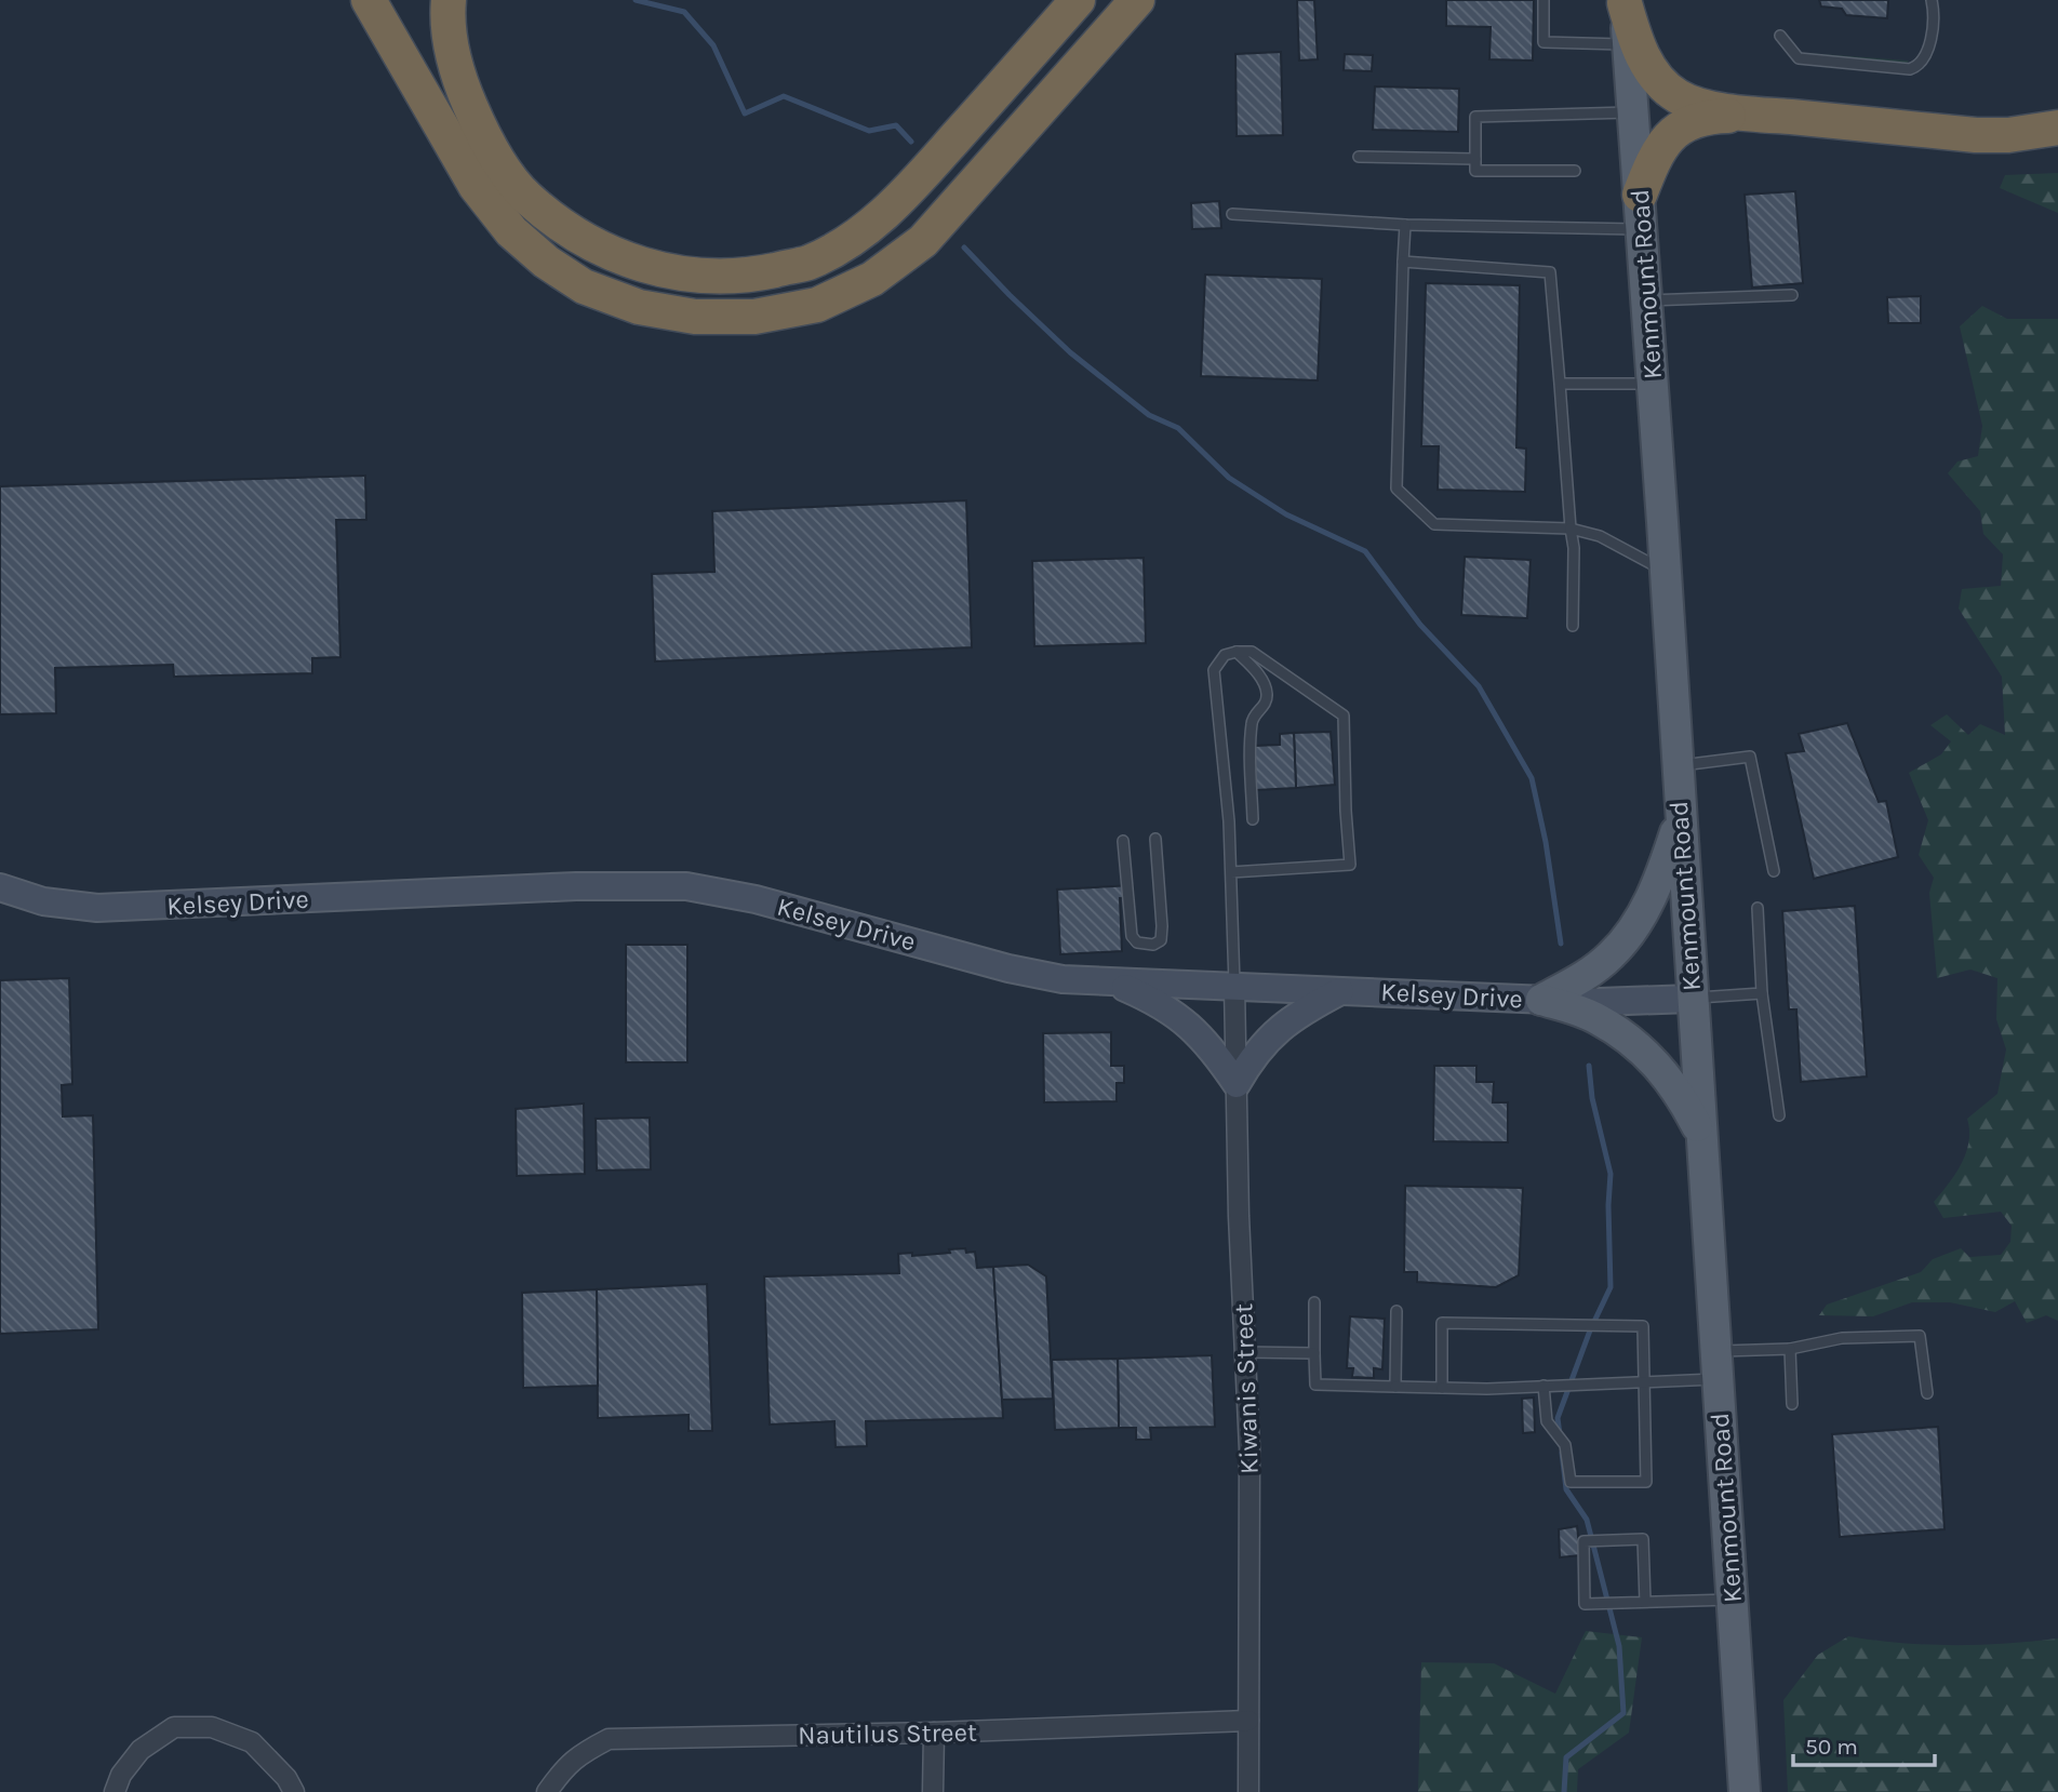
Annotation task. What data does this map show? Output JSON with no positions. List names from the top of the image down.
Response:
{
  "streets": {
    "main road": ["Kenmount Road", "Kelsey Drive"],
    "street": ["Kiwanis Street", "Nautilus Street"]
  },
  "crossings": [
    ["Kenmount Road", "Kelsey Drive"],
    ["Kelsey Drive", "Kiwanis Street"],
    ["Kiwanis Street", "Nautilus Street"]
  ],
  "scale_bar": "50 m"
}
